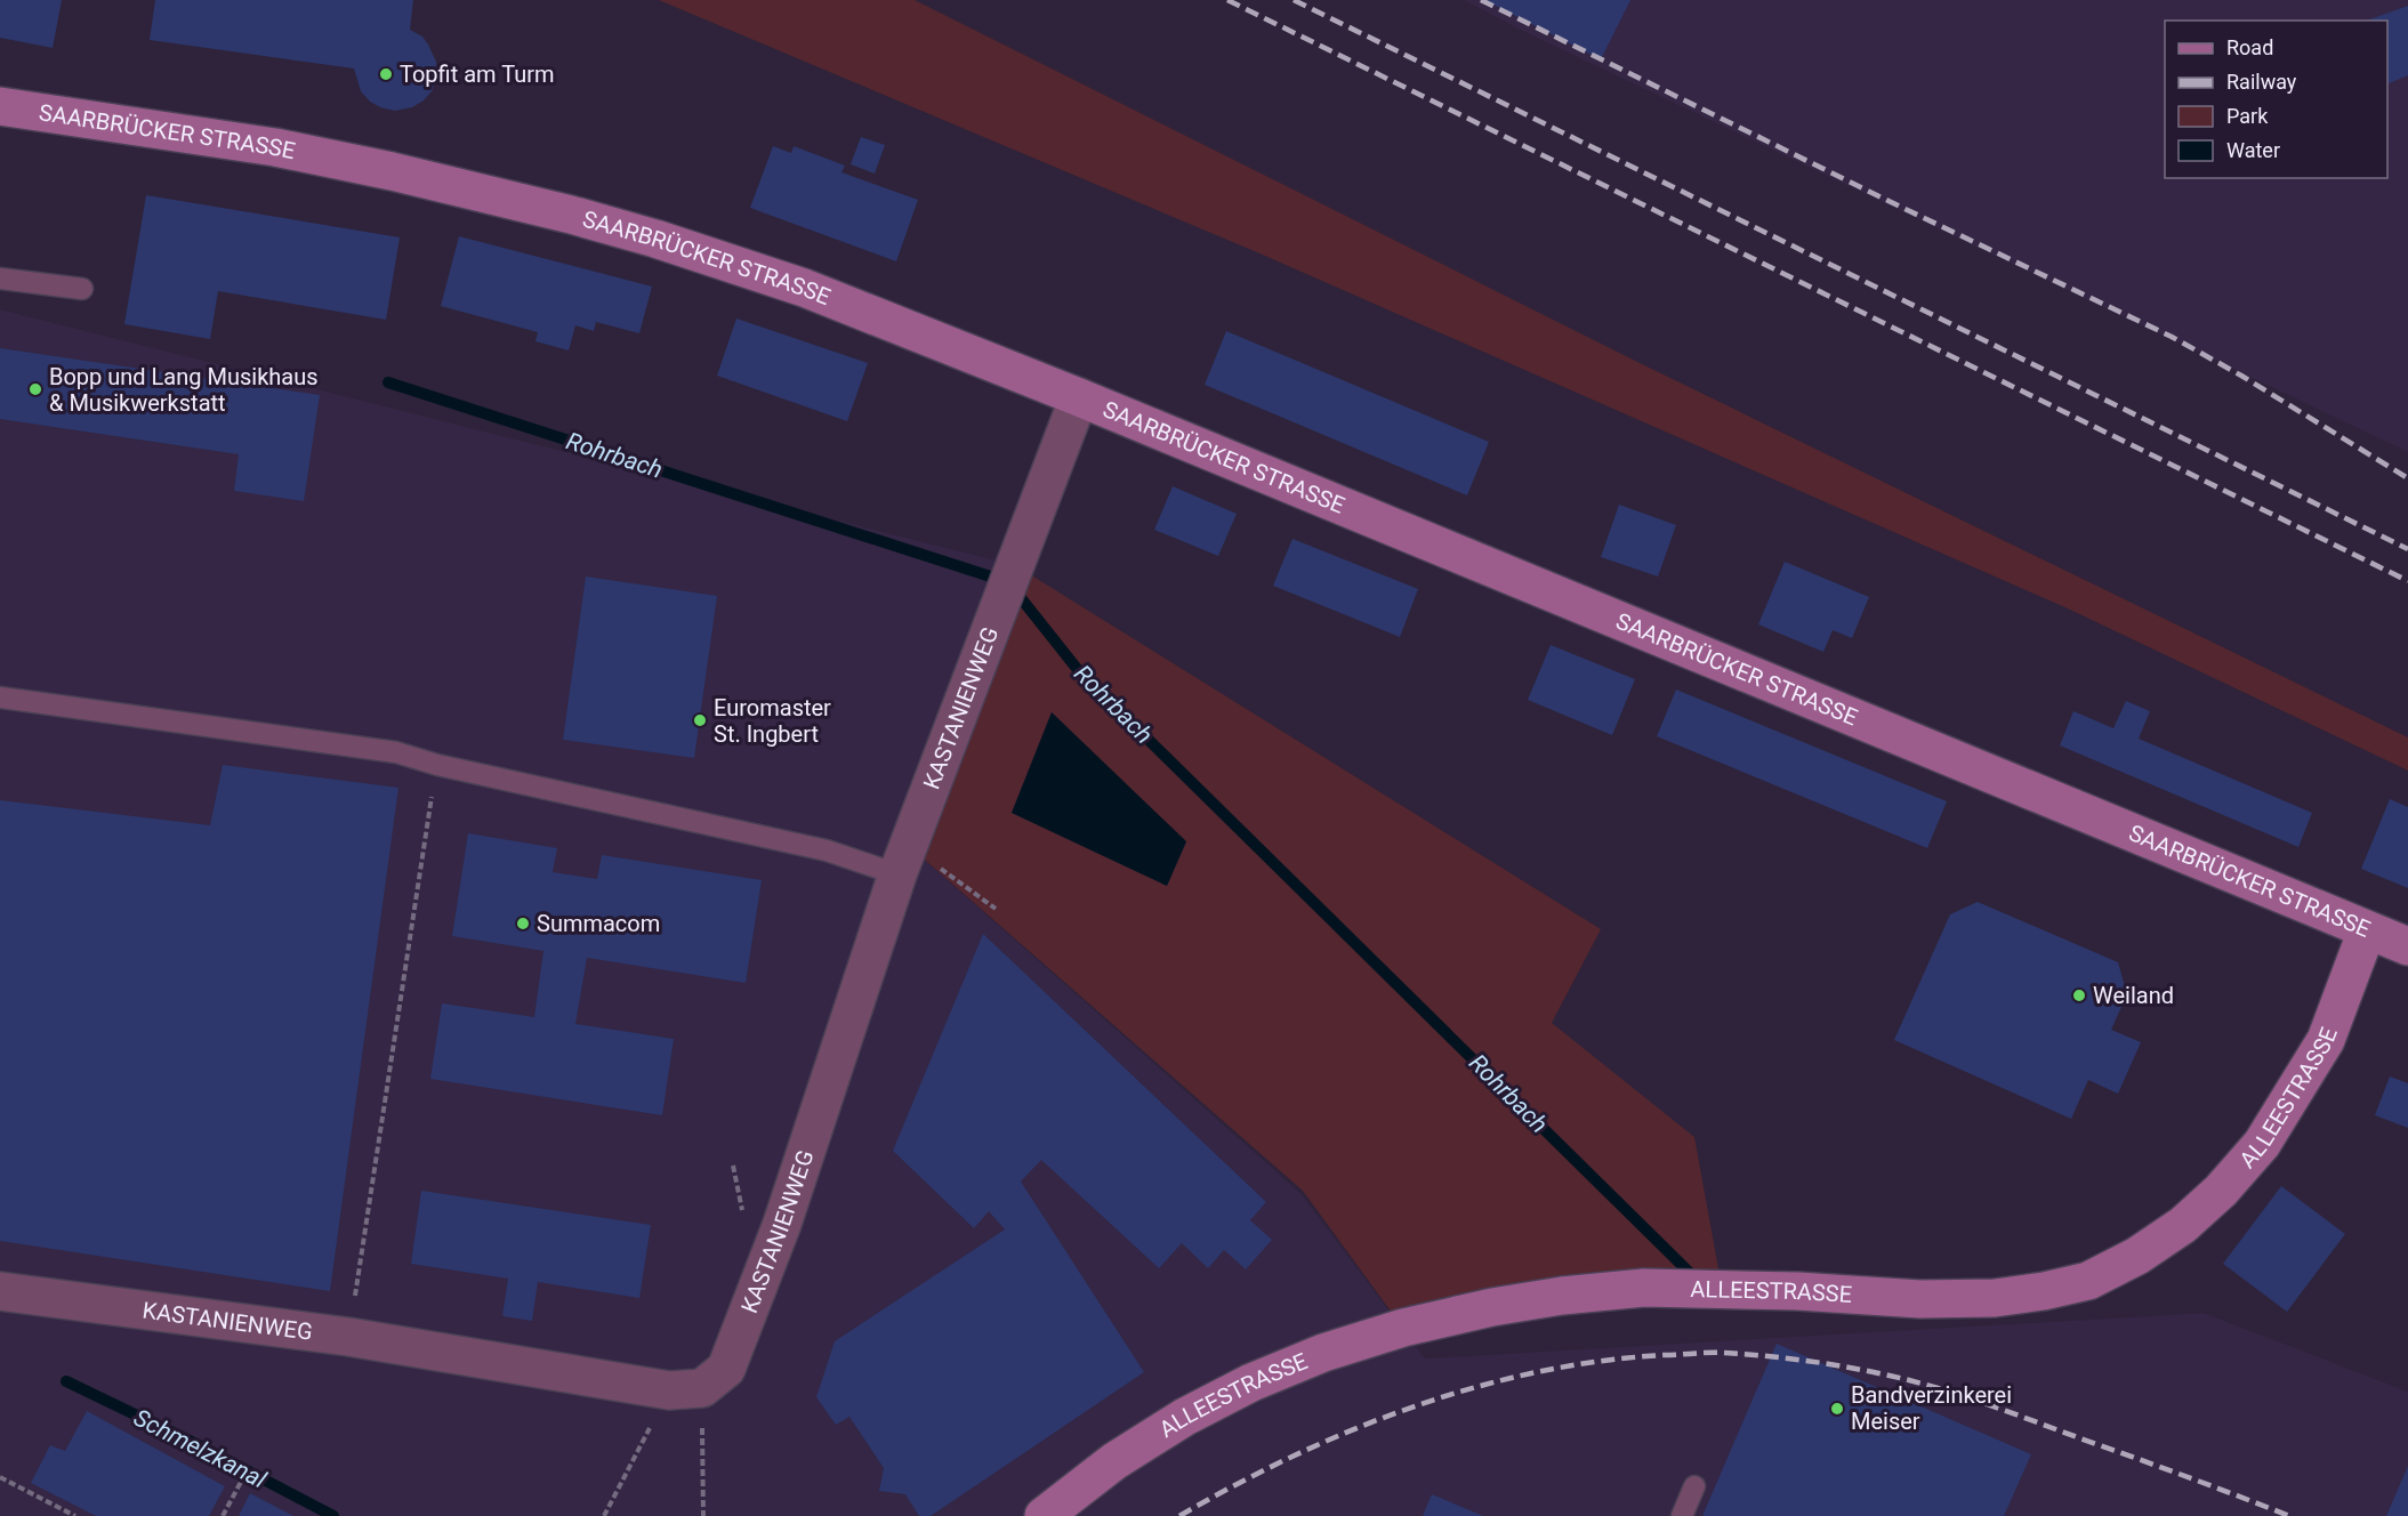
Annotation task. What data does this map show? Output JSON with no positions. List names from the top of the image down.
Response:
{
  "streets": {
    "main road": ["SAARBRÜCKER STRASSE", "ALLEESTRASSE"],
    "street": ["KASTANIENWEG"]
  },
  "crossings": [
    ["SAARBRÜCKER STRASSE", "KASTANIENWEG"],
    ["SAARBRÜCKER STRASSE", "ALLEESTRASSE"]
  ],
  "water": ["Rohrbach", "Schmelzkanal"],
  "places": [
    "Topfit am Turm",
    "Bopp und Lang Musikhaus & Musikwerkstatt",
    "Euromaster St. Ingbert",
    "Summacom",
    "Weiland",
    "Bandverzinkerei Meiser"
  ],
  "legend": [
    "Road",
    "Railway",
    "Park",
    "Water"
  ]
}
